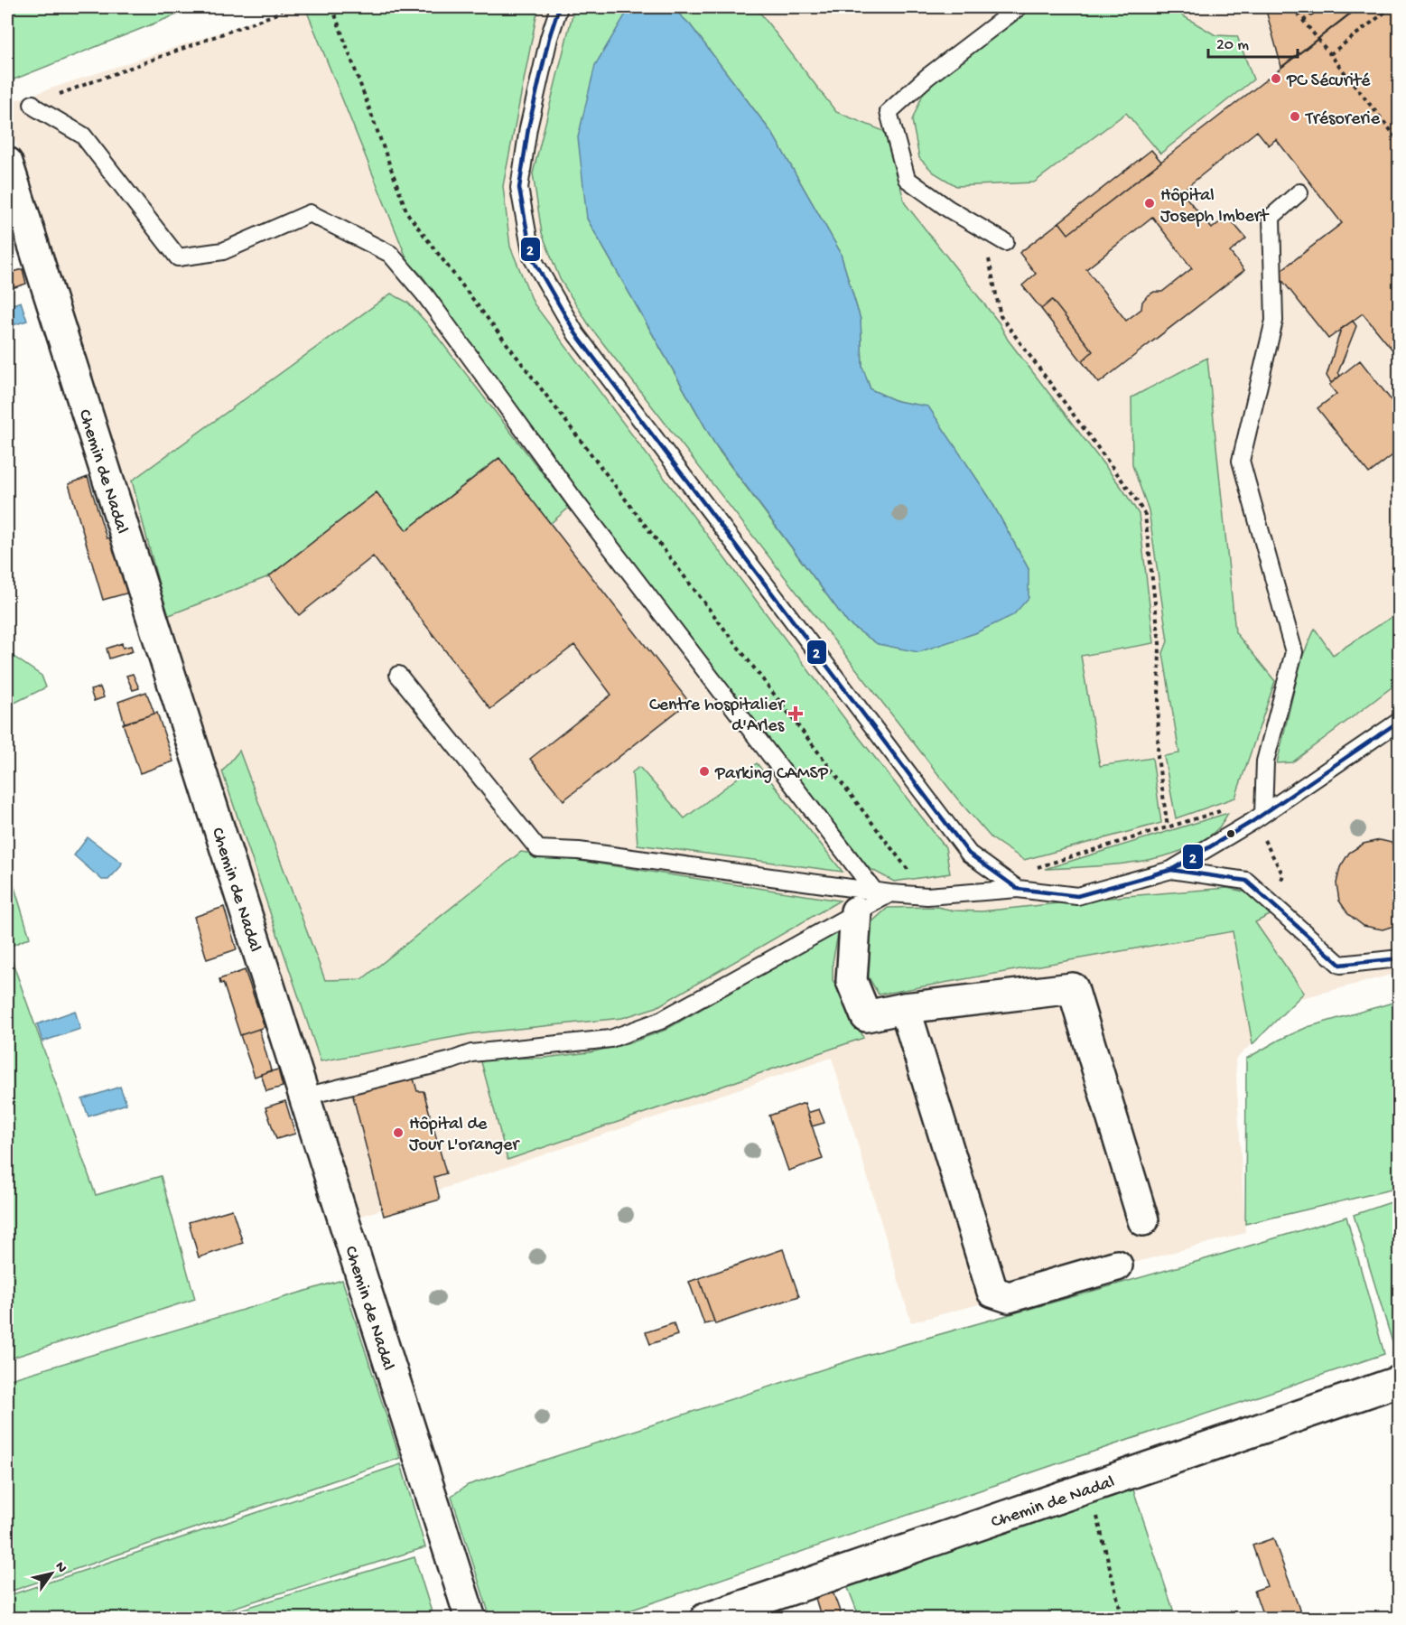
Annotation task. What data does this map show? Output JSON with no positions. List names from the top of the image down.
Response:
{
  "streets": {
    "street": ["Chemin de Nadal"]
  },
  "places": {
    "other": [
      "PC Sécurité",
      "Trésorerie",
      "Hôpital Joseph Imbert",
      "Parking CAMSP",
      "Hôpital de Jour L'oranger"
    ],
    "health": ["Centre hospitalier d'Arles"]
  },
  "lines": ["transit line 2"],
  "scale_bar": "20 m",
  "north": "top right"
}
